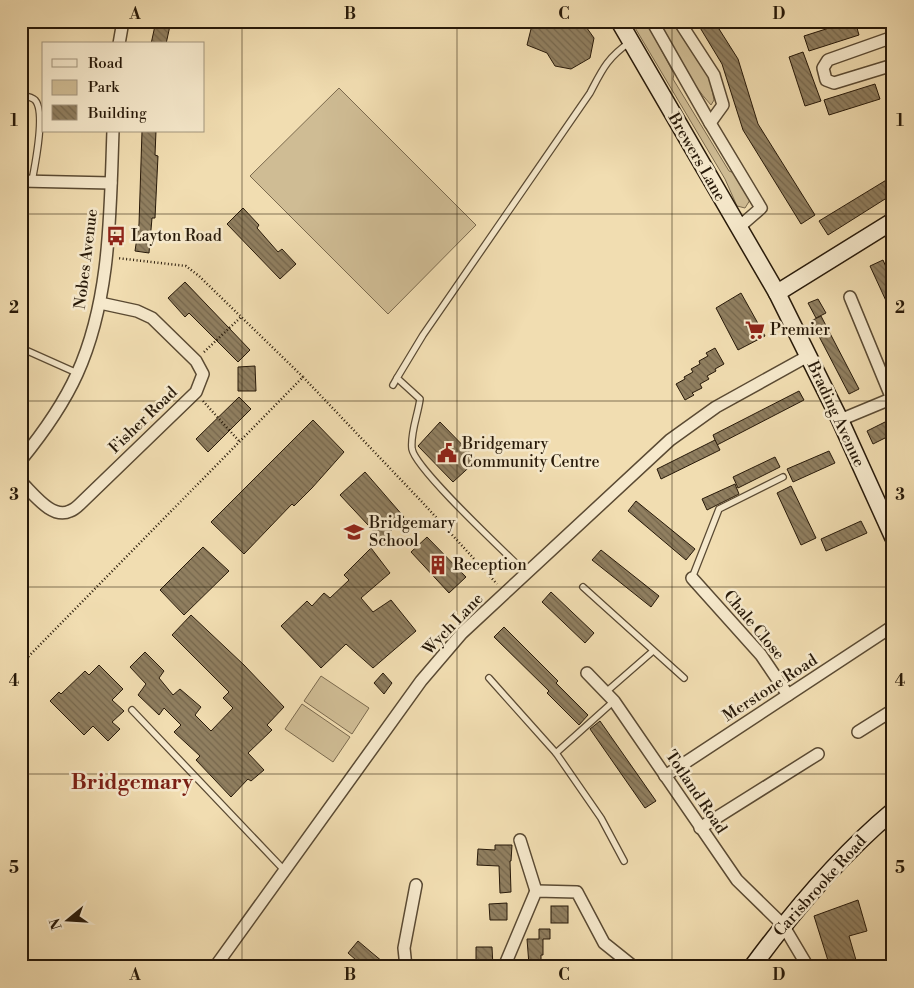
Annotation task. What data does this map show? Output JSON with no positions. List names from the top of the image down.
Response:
{
  "streets": {
    "street": [
      "Brewers Lane",
      "Nobes Avenue",
      "Brading Avenue",
      "Fisher Road",
      "Wych Lane",
      "Chale Close",
      "Merstone Road",
      "Totland Road",
      "Carisbrooke Road"
    ]
  },
  "crossings": [
    ["Brewers Lane", "Brading Avenue"],
    ["Brading Avenue", "Wych Lane"],
    ["Chale Close", "Merstone Road"],
    ["Merstone Road", "Totland Road"],
    ["Totland Road", "Carisbrooke Road"]
  ],
  "districts": ["Bridgemary"],
  "places": {
    "bus stop": ["Layton Road"],
    "supermarket": ["Premier"],
    "public building": ["Bridgemary Community Centre"],
    "school or university": ["Bridgemary School"],
    "building": ["Reception"]
  },
  "legend": ["Road", "Park", "Building"],
  "north": "left",
  "grid": {
    "columns": [
      "A",
      "B",
      "C",
      "D"
    ],
    "rows": [
      "1",
      "2",
      "3",
      "4",
      "5"
    ]
  }
}
